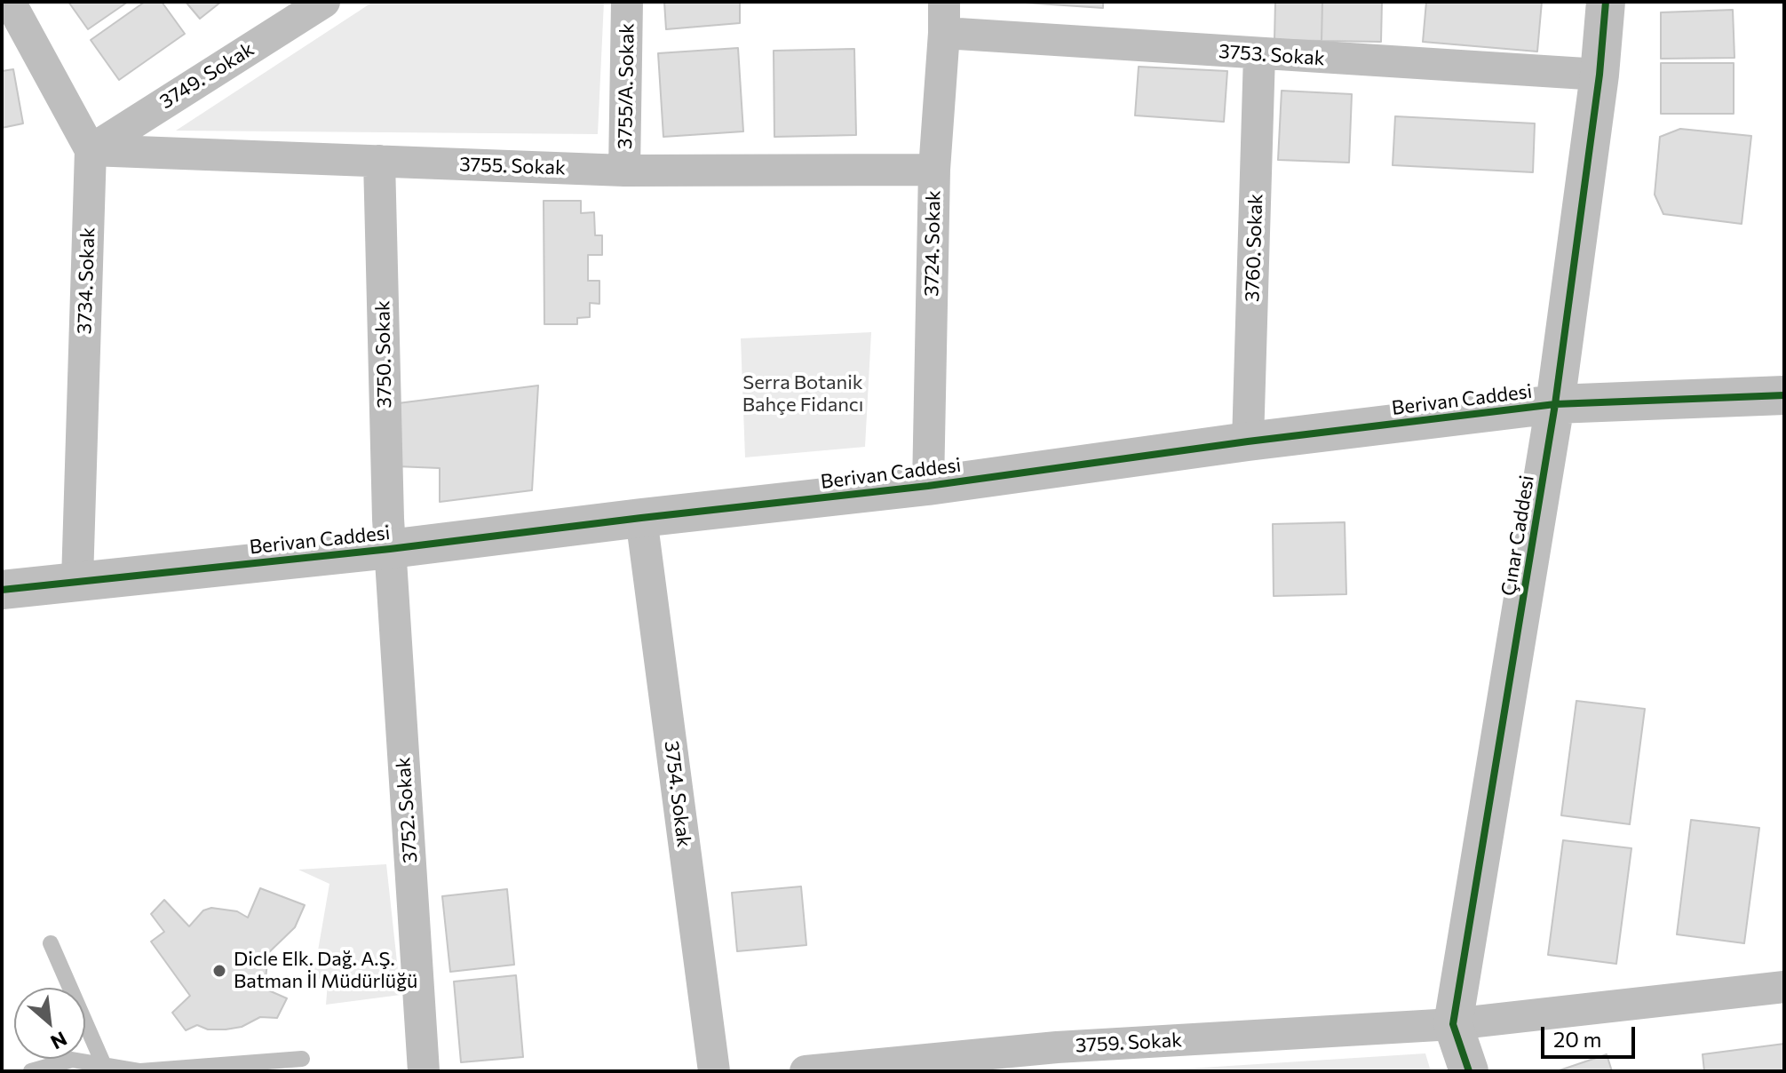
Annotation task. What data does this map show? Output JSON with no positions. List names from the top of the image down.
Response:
{
  "streets": {
    "street": [
      "3753. Sokak",
      "3749. Sokak",
      "3755/A. Sokak",
      "3755. Sokak",
      "3724. Sokak",
      "3760. Sokak",
      "3734. Sokak",
      "3750. Sokak",
      "Berivan Caddesi",
      "Çınar Caddesi",
      "3754. Sokak",
      "3752. Sokak",
      "3759. Sokak"
    ]
  },
  "crossings": [
    ["3753. Sokak", "3724. Sokak"],
    ["3753. Sokak", "3760. Sokak"],
    ["3753. Sokak", "Çınar Caddesi"],
    ["3749. Sokak", "3755. Sokak"],
    ["3749. Sokak", "3734. Sokak"],
    ["3755/A. Sokak", "3755. Sokak"],
    ["3755. Sokak", "3724. Sokak"],
    ["3755. Sokak", "3734. Sokak"],
    ["3755. Sokak", "3750. Sokak"],
    ["3724. Sokak", "Berivan Caddesi"],
    ["3760. Sokak", "Berivan Caddesi"],
    ["3734. Sokak", "Berivan Caddesi"],
    ["3750. Sokak", "Berivan Caddesi"],
    ["3750. Sokak", "3752. Sokak"],
    ["Berivan Caddesi", "Çınar Caddesi"],
    ["Berivan Caddesi", "3754. Sokak"],
    ["Berivan Caddesi", "3752. Sokak"],
    ["Çınar Caddesi", "3759. Sokak"]
  ],
  "parks": ["Serra Botanik Bahçe Fidancı"],
  "places": ["Dicle Elk. Dağ. A.Ş. Batman İl Müdürlüğü"],
  "scale_bar": "20 m",
  "north": "bottom right"
}
